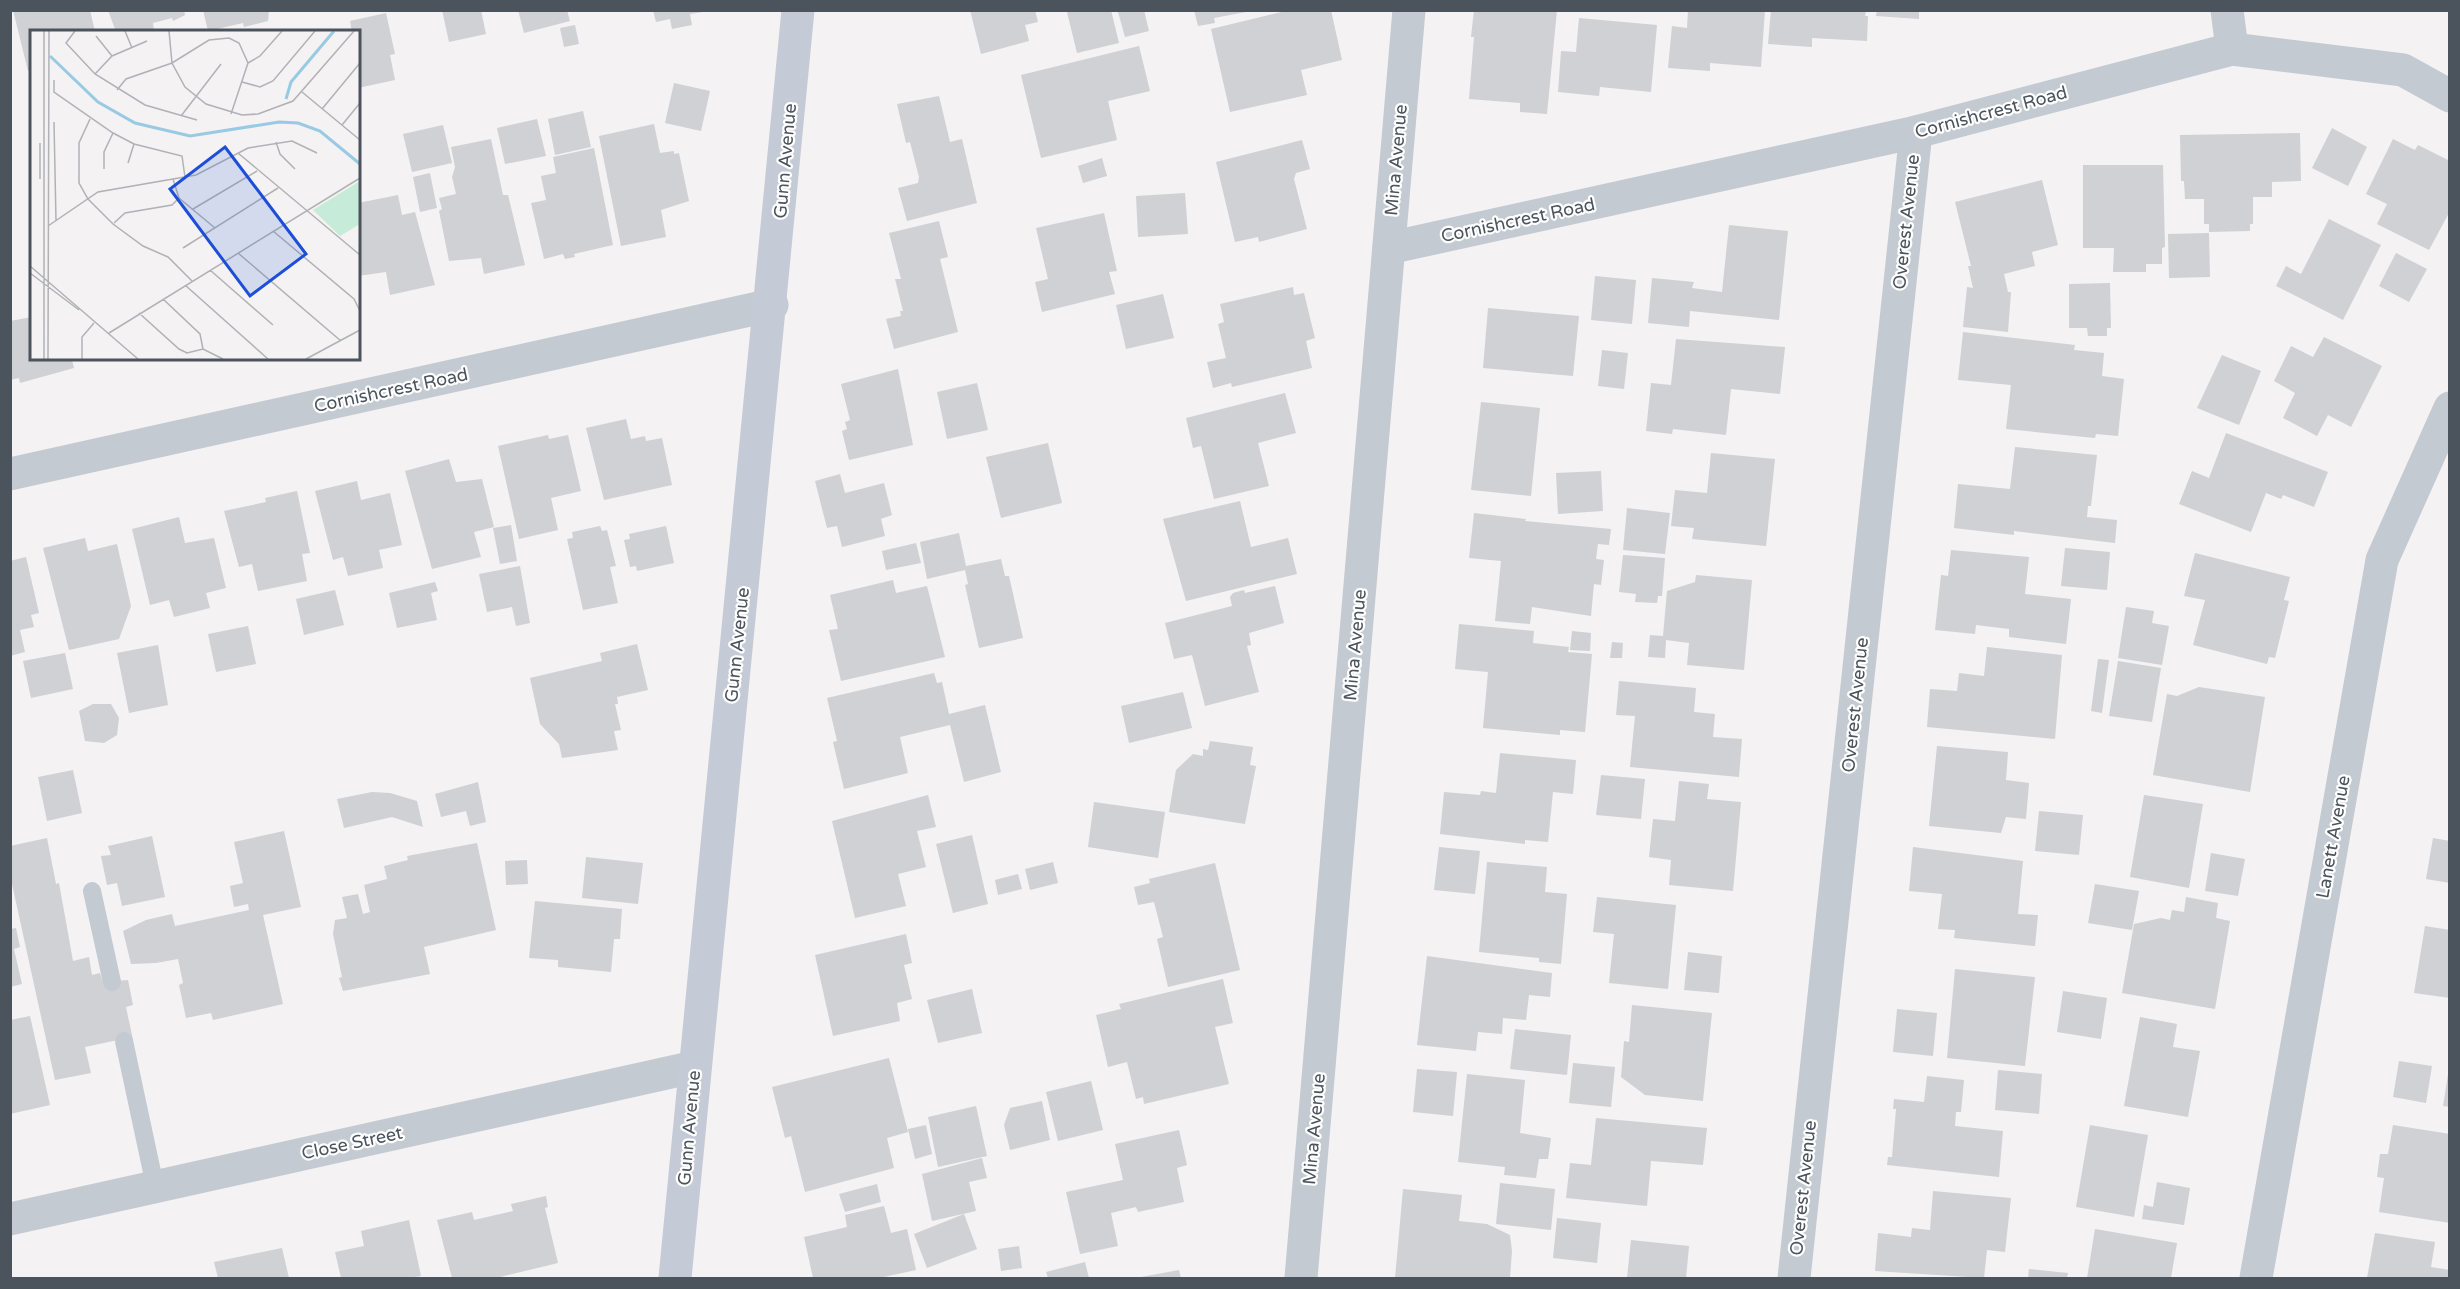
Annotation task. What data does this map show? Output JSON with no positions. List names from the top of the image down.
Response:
{
  "streets": {
    "street": [
      "Cornishcrest Road",
      "Mina Avenue",
      "Gunn Avenue",
      "Overest Avenue",
      "Lanett Avenue",
      "Close Street"
    ]
  },
  "crossings": [
    ["Cornishcrest Road", "Mina Avenue"],
    ["Cornishcrest Road", "Gunn Avenue"],
    ["Cornishcrest Road", "Overest Avenue"],
    ["Gunn Avenue", "Close Street"]
  ]
}
